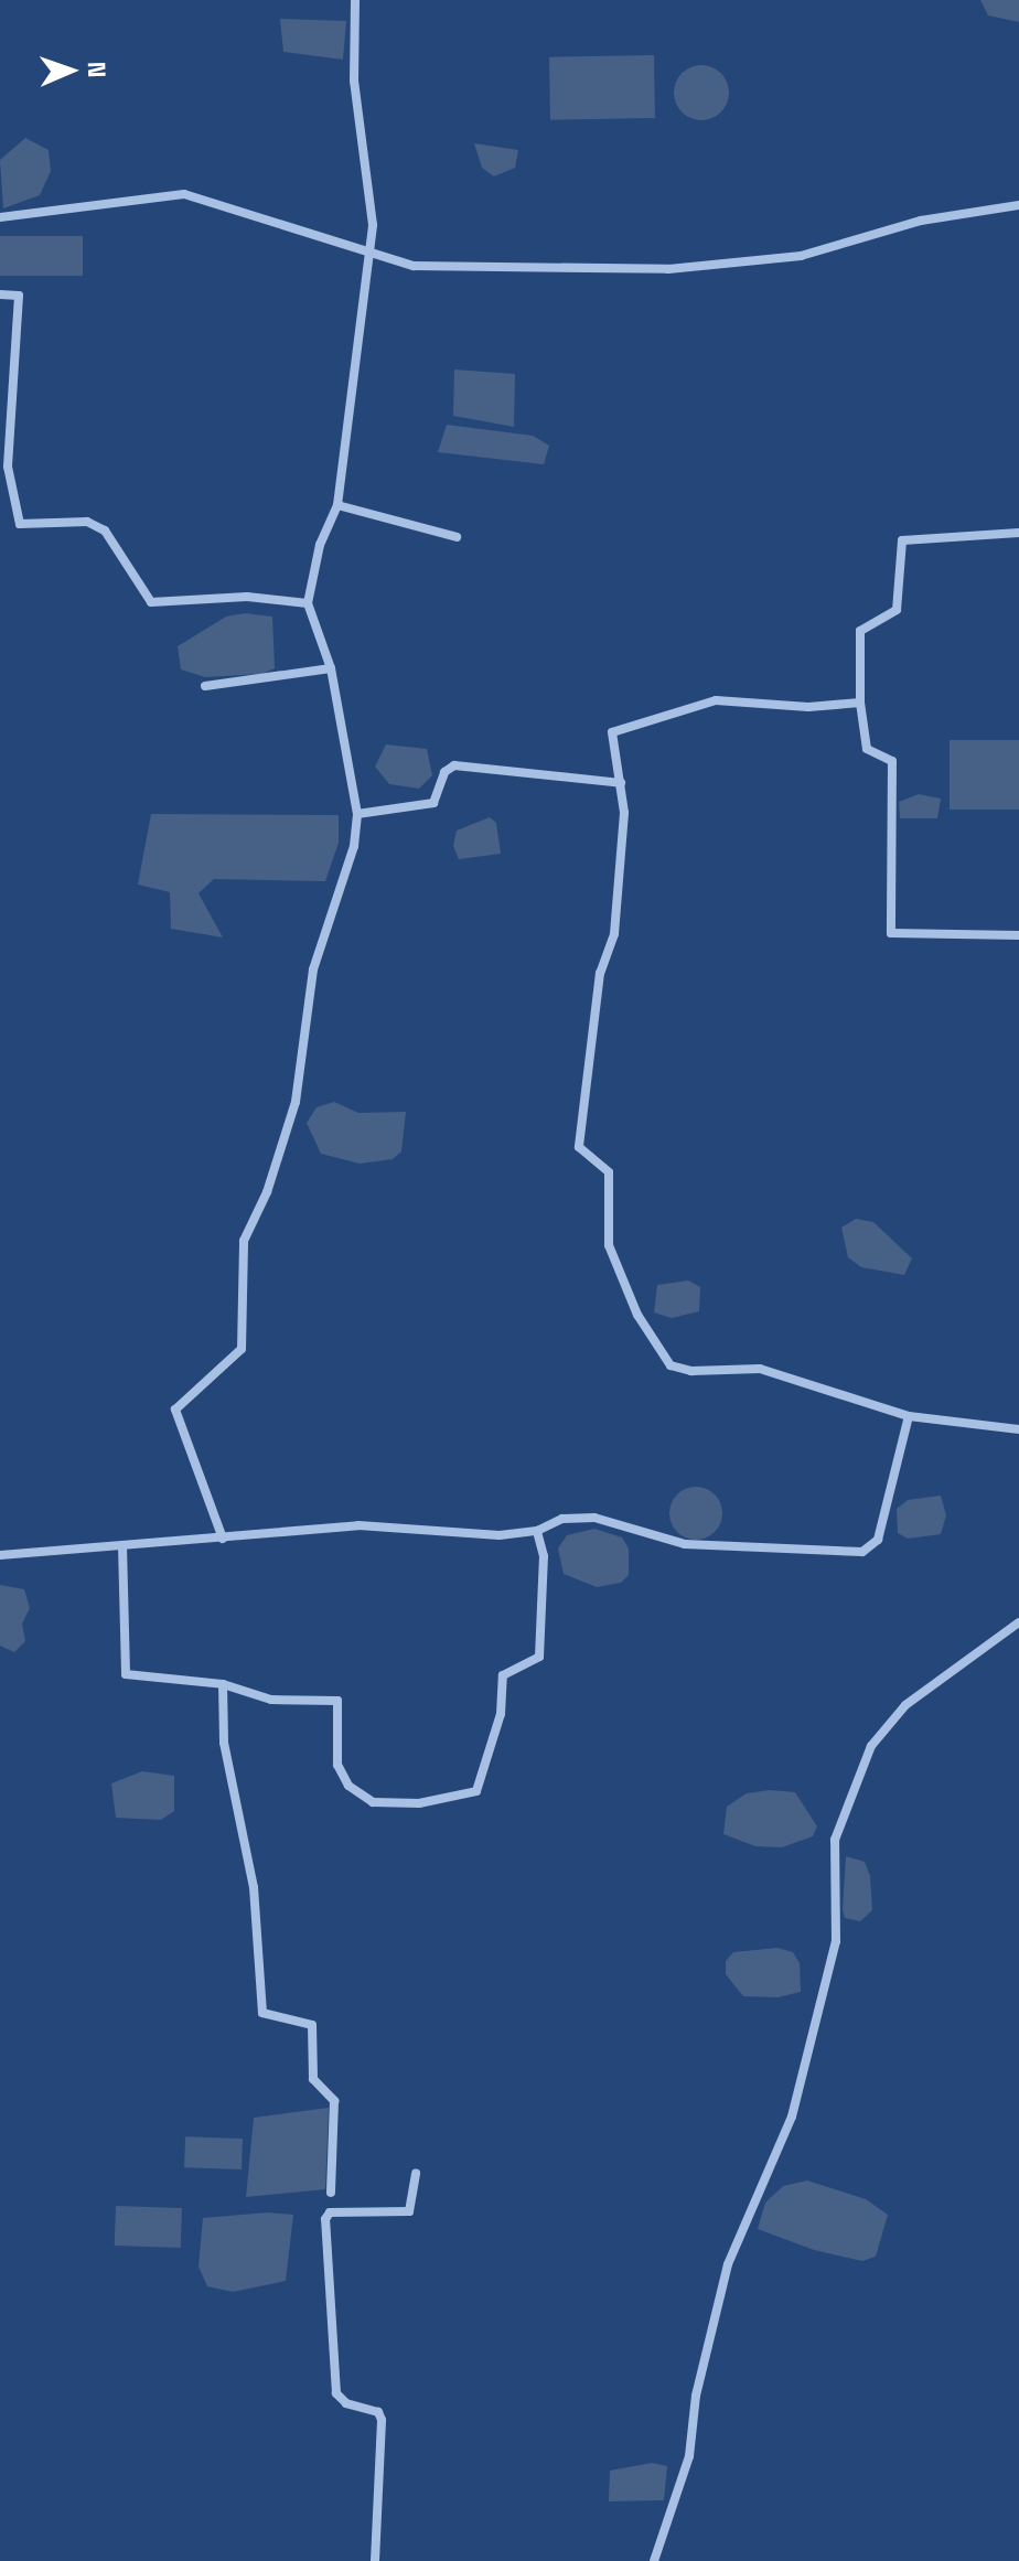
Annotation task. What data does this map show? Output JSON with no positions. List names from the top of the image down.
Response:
{
  "north": "right"
}
